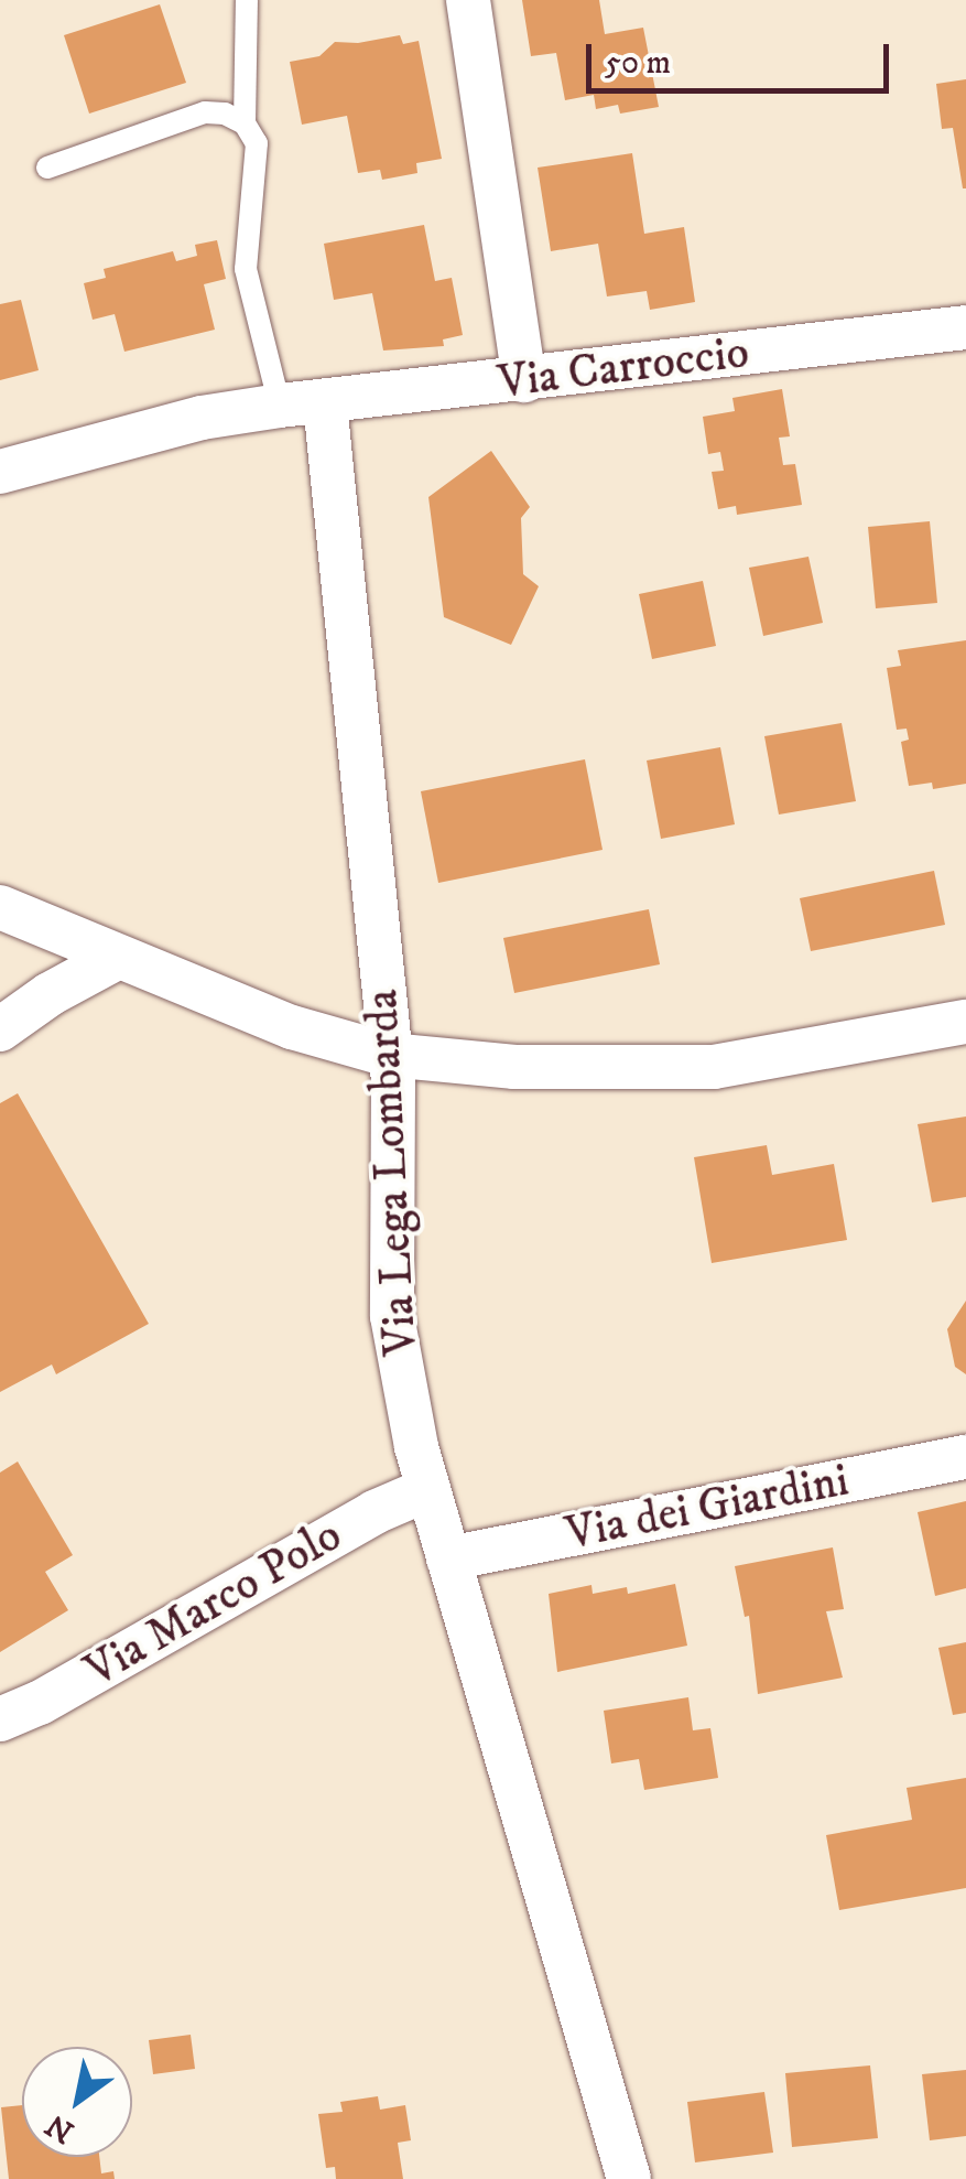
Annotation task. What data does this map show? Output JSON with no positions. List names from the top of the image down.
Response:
{
  "streets": {
    "street": [
      "Via Carroccio",
      "Via Lega Lombarda",
      "Via dei Giardini",
      "Via Marco Polo"
    ]
  },
  "crossings": [
    ["Via Carroccio", "Via Lega Lombarda"],
    ["Via Lega Lombarda", "Via dei Giardini"],
    ["Via Lega Lombarda", "Via Marco Polo"]
  ],
  "scale_bar": "50 m",
  "north": "bottom left"
}
